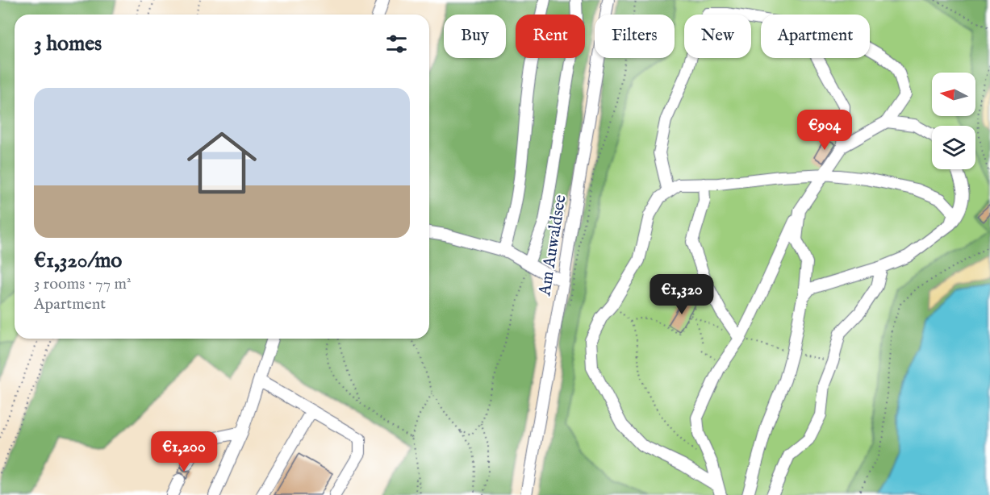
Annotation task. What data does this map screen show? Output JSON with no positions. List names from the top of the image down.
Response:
{
  "streets": {
    "street": ["Am Auwaldsee"]
  },
  "north": "left",
  "page": {
    "chip": [
      "Buy",
      "Rent",
      "Filters",
      "New",
      "Apartment"
    ],
    "heading": "3 homes",
    "list": [
      {
        "name": "€1,320/mo",
        "note": "3 rooms · 77 m² · Apartment"
      }
    ],
    "price": ["€904", "€1,320", "€1,200"]
  }
}
